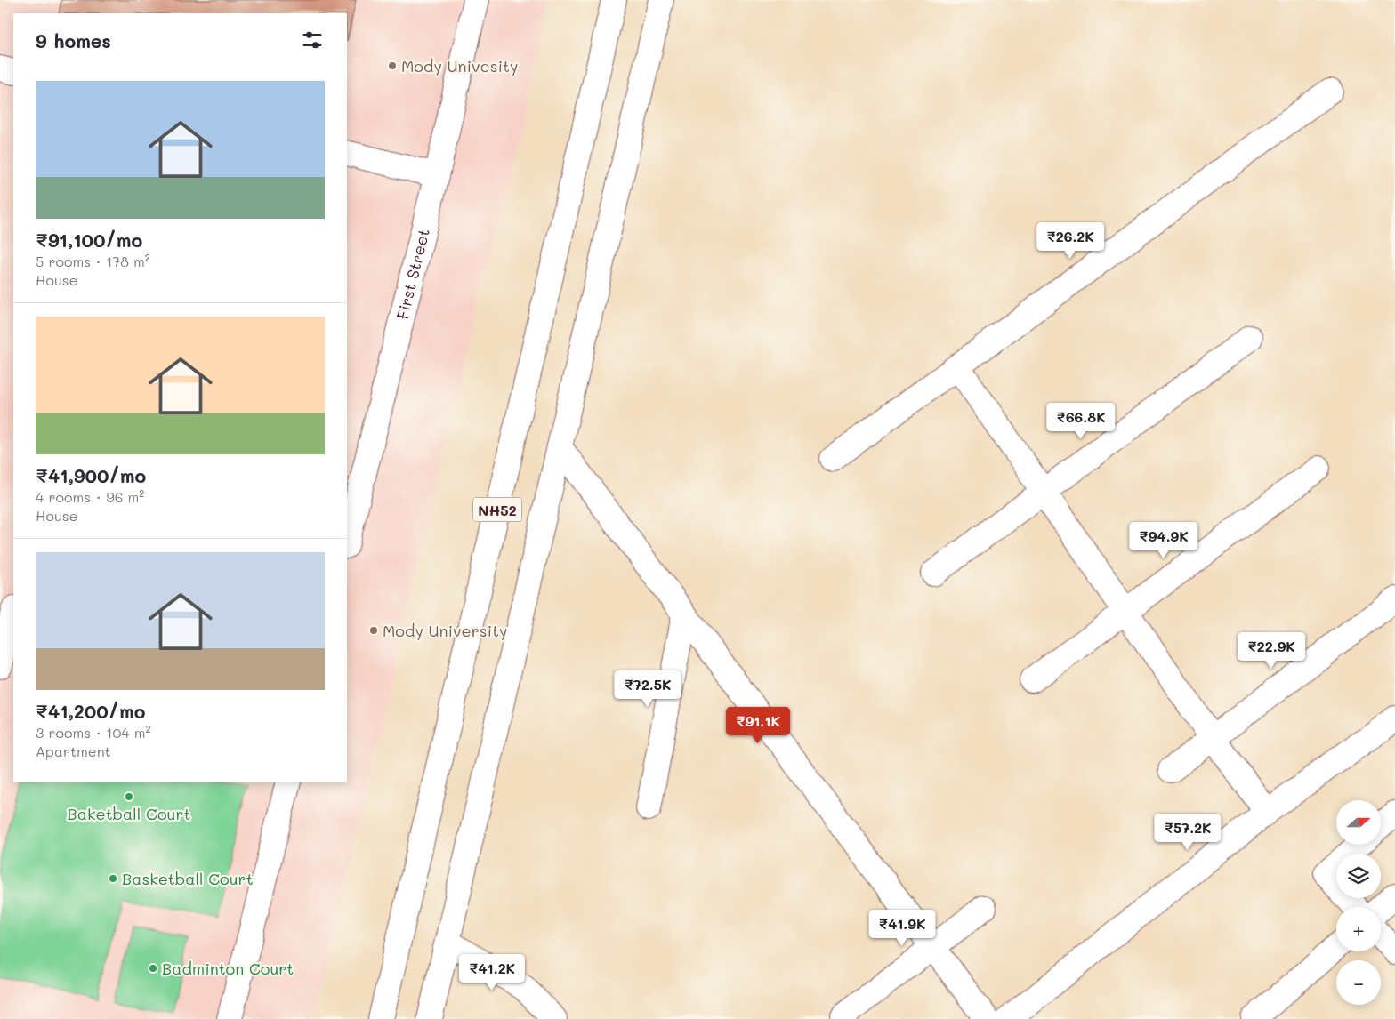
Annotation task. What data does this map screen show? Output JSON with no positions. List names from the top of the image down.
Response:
{
  "streets": {
    "main road": ["First Street", "NH52"]
  },
  "places": [
    "Mody Univesity",
    "Mody University",
    "Baketball Court",
    "Basketball Court",
    "Badminton Court"
  ],
  "north": "right",
  "page": {
    "heading": "9 homes",
    "list": [
      {
        "name": "₹91,100/mo",
        "note": "5 rooms · 178 m² · House"
      },
      {
        "name": "₹41,900/mo",
        "note": "4 rooms · 96 m² · House"
      },
      {
        "name": "₹41,200/mo",
        "note": "3 rooms · 104 m² · Apartment"
      }
    ],
    "price": [
      "₹26.2K",
      "₹66.8K",
      "₹94.9K",
      "₹22.9K",
      "₹72.5K",
      "₹91.1K",
      "₹57.2K",
      "₹41.9K",
      "₹41.2K"
    ],
    "map_buttons": ["+", "−"]
  }
}
